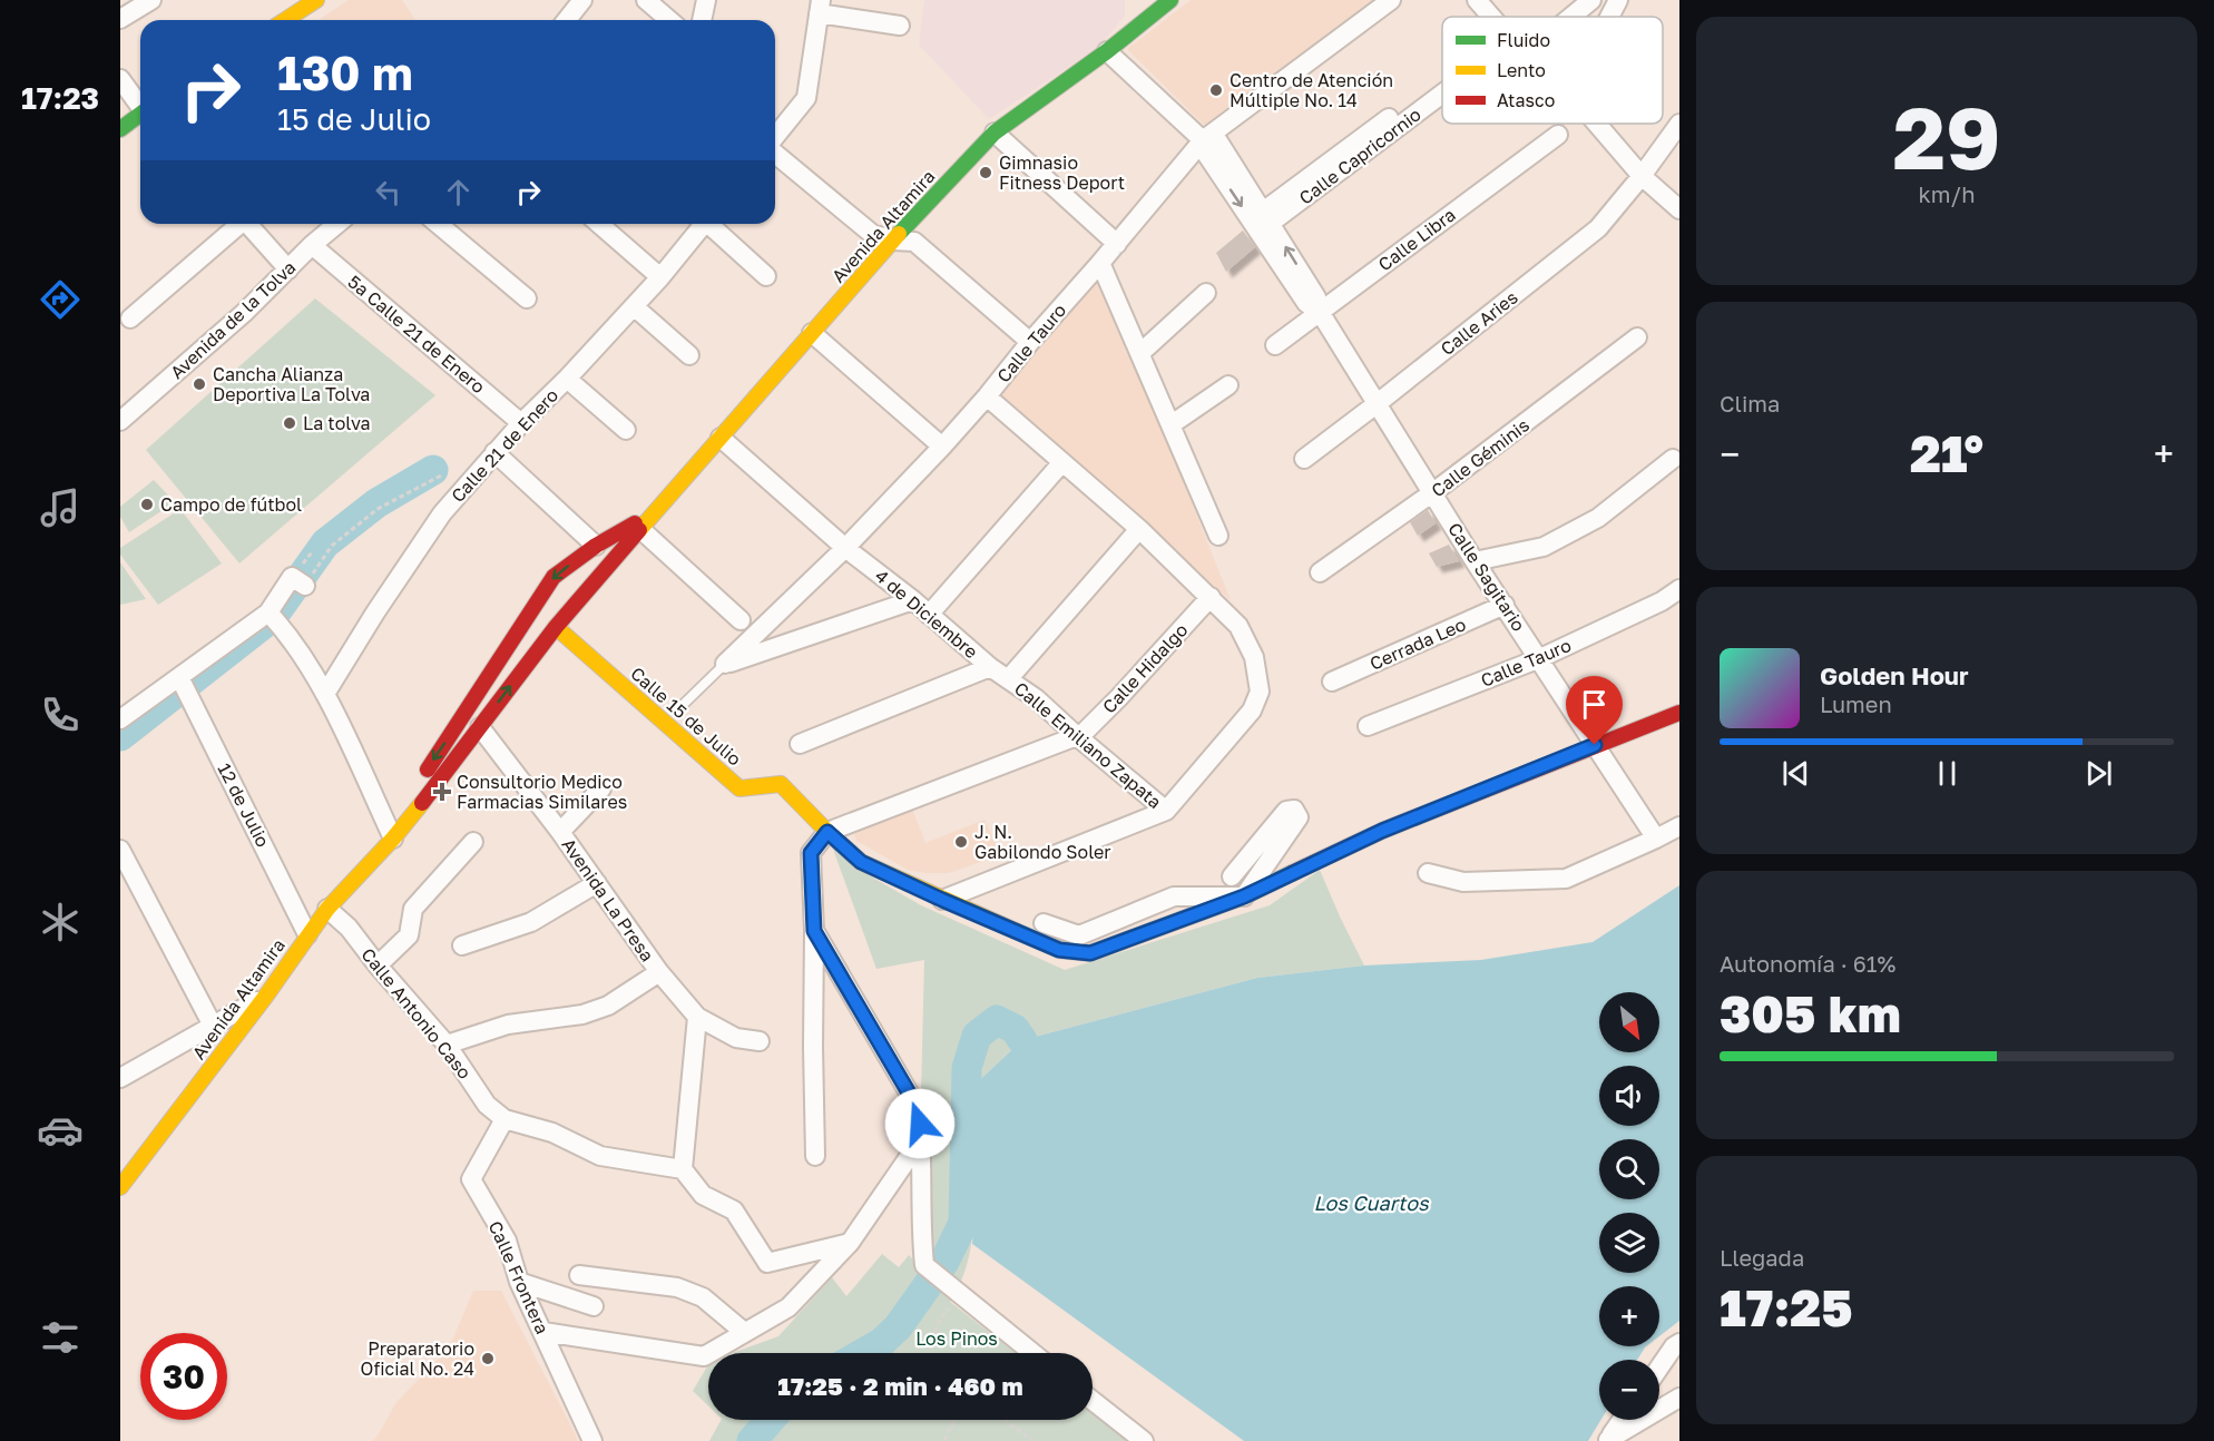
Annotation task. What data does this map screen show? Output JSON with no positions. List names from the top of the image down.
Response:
{
  "streets": {
    "street": [
      "Calle Capricornio",
      "Avenida Altamira",
      "Calle Libra",
      "Avenida de la Tolva",
      "Calle Aries",
      "5a Calle 21 de Enero",
      "Calle Tauro",
      "Calle 21 de Enero",
      "Calle Géminis",
      "Calle Sagitario",
      "4 de Diciembre",
      "Cerrada Leo",
      "Calle Hidalgo",
      "Calle 15 de Julio",
      "Calle Emiliano Zapata",
      "12 de Julio",
      "Avenida La Presa",
      "Calle Antonio Caso",
      "Calle Frontera"
    ]
  },
  "crossings": [
    ["Calle Capricornio", "Calle Sagitario"],
    ["Avenida Altamira", "4 de Diciembre"],
    ["Avenida Altamira", "Calle 15 de Julio"],
    ["Avenida Altamira", "12 de Julio"],
    ["Avenida Altamira", "Avenida La Presa"],
    ["Avenida Altamira", "Calle Antonio Caso"],
    ["Calle Libra", "Calle Sagitario"],
    ["Avenida de la Tolva", "5a Calle 21 de Enero"],
    ["Calle Aries", "Calle Sagitario"],
    ["5a Calle 21 de Enero", "Calle 21 de Enero"],
    ["Calle Tauro", "Calle Sagitario"],
    ["Calle Tauro", "4 de Diciembre"],
    ["Calle Géminis", "Calle Sagitario"],
    ["Calle Sagitario", "Cerrada Leo"],
    ["4 de Diciembre", "Calle Emiliano Zapata"],
    ["Calle Hidalgo", "Calle Emiliano Zapata"],
    ["Calle Antonio Caso", "Calle Frontera"]
  ],
  "water": ["Los Cuartos"],
  "parks": ["Los Pinos"],
  "places": {
    "other": [
      "Centro de Atención Múltiple No. 14",
      "Gimnasio Fitness Deport",
      "Cancha Alianza Deportiva La Tolva",
      "La tolva",
      "Campo de fútbol",
      "J. N. Gabilondo Soler",
      "Preparatorio Oficial No. 24"
    ],
    "health": ["Consultorio Medico Farmacias Similares"]
  },
  "legend": ["Fluido", "Lento", "Atasco"],
  "north": "bottom right",
  "page": {
    "tabs": "17:23",
    "tile": [
      ["29", "km/h"],
      "Clima",
      ["Autonomía · 61%", "305 km"],
      ["Llegada", "17:25"]
    ],
    "turn": ["130 m", "15 de Julio"],
    "heat": ["−", "21°", "+"],
    "song": ["Golden Hour", "Lumen"],
    "map_buttons": ["+", "−"],
    "limit": "30",
    "trip": "17:25 · 2 min · 460 m"
  }
}
